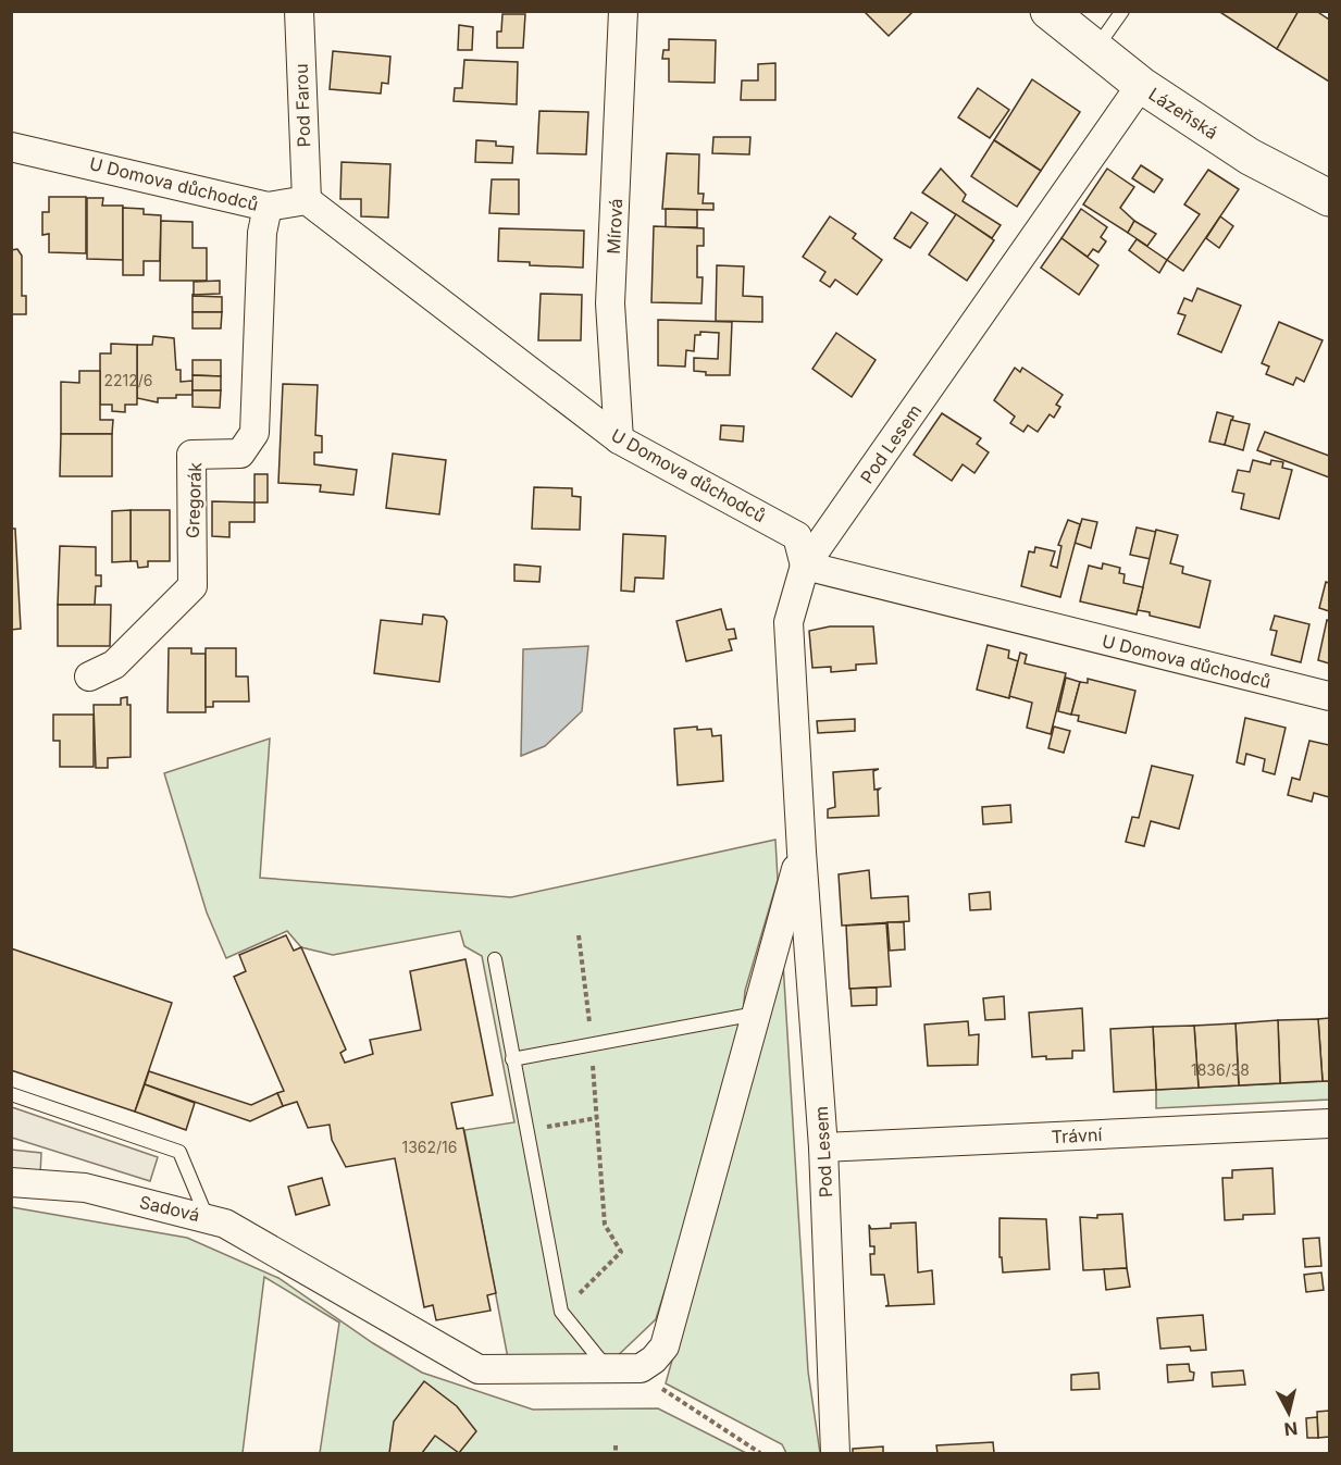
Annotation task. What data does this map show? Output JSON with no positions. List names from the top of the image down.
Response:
{
  "streets": {
    "street": [
      "Pod Farou",
      "Lázeňská",
      "U Domova důchodců",
      "Mírová",
      "Pod Lesem",
      "Gregorák",
      "Trávní",
      "Sadová"
    ]
  },
  "crossings": [
    ["Pod Farou", "U Domova důchodců"],
    ["Lázeňská", "Pod Lesem"],
    ["U Domova důchodců", "Mírová"],
    ["U Domova důchodců", "Pod Lesem"],
    ["U Domova důchodců", "Gregorák"],
    ["Pod Lesem", "Trávní"],
    ["Pod Lesem", "Sadová"]
  ],
  "house_numbers": ["2212/6", "1836/38", "1362/16"],
  "north": "bottom"
}
